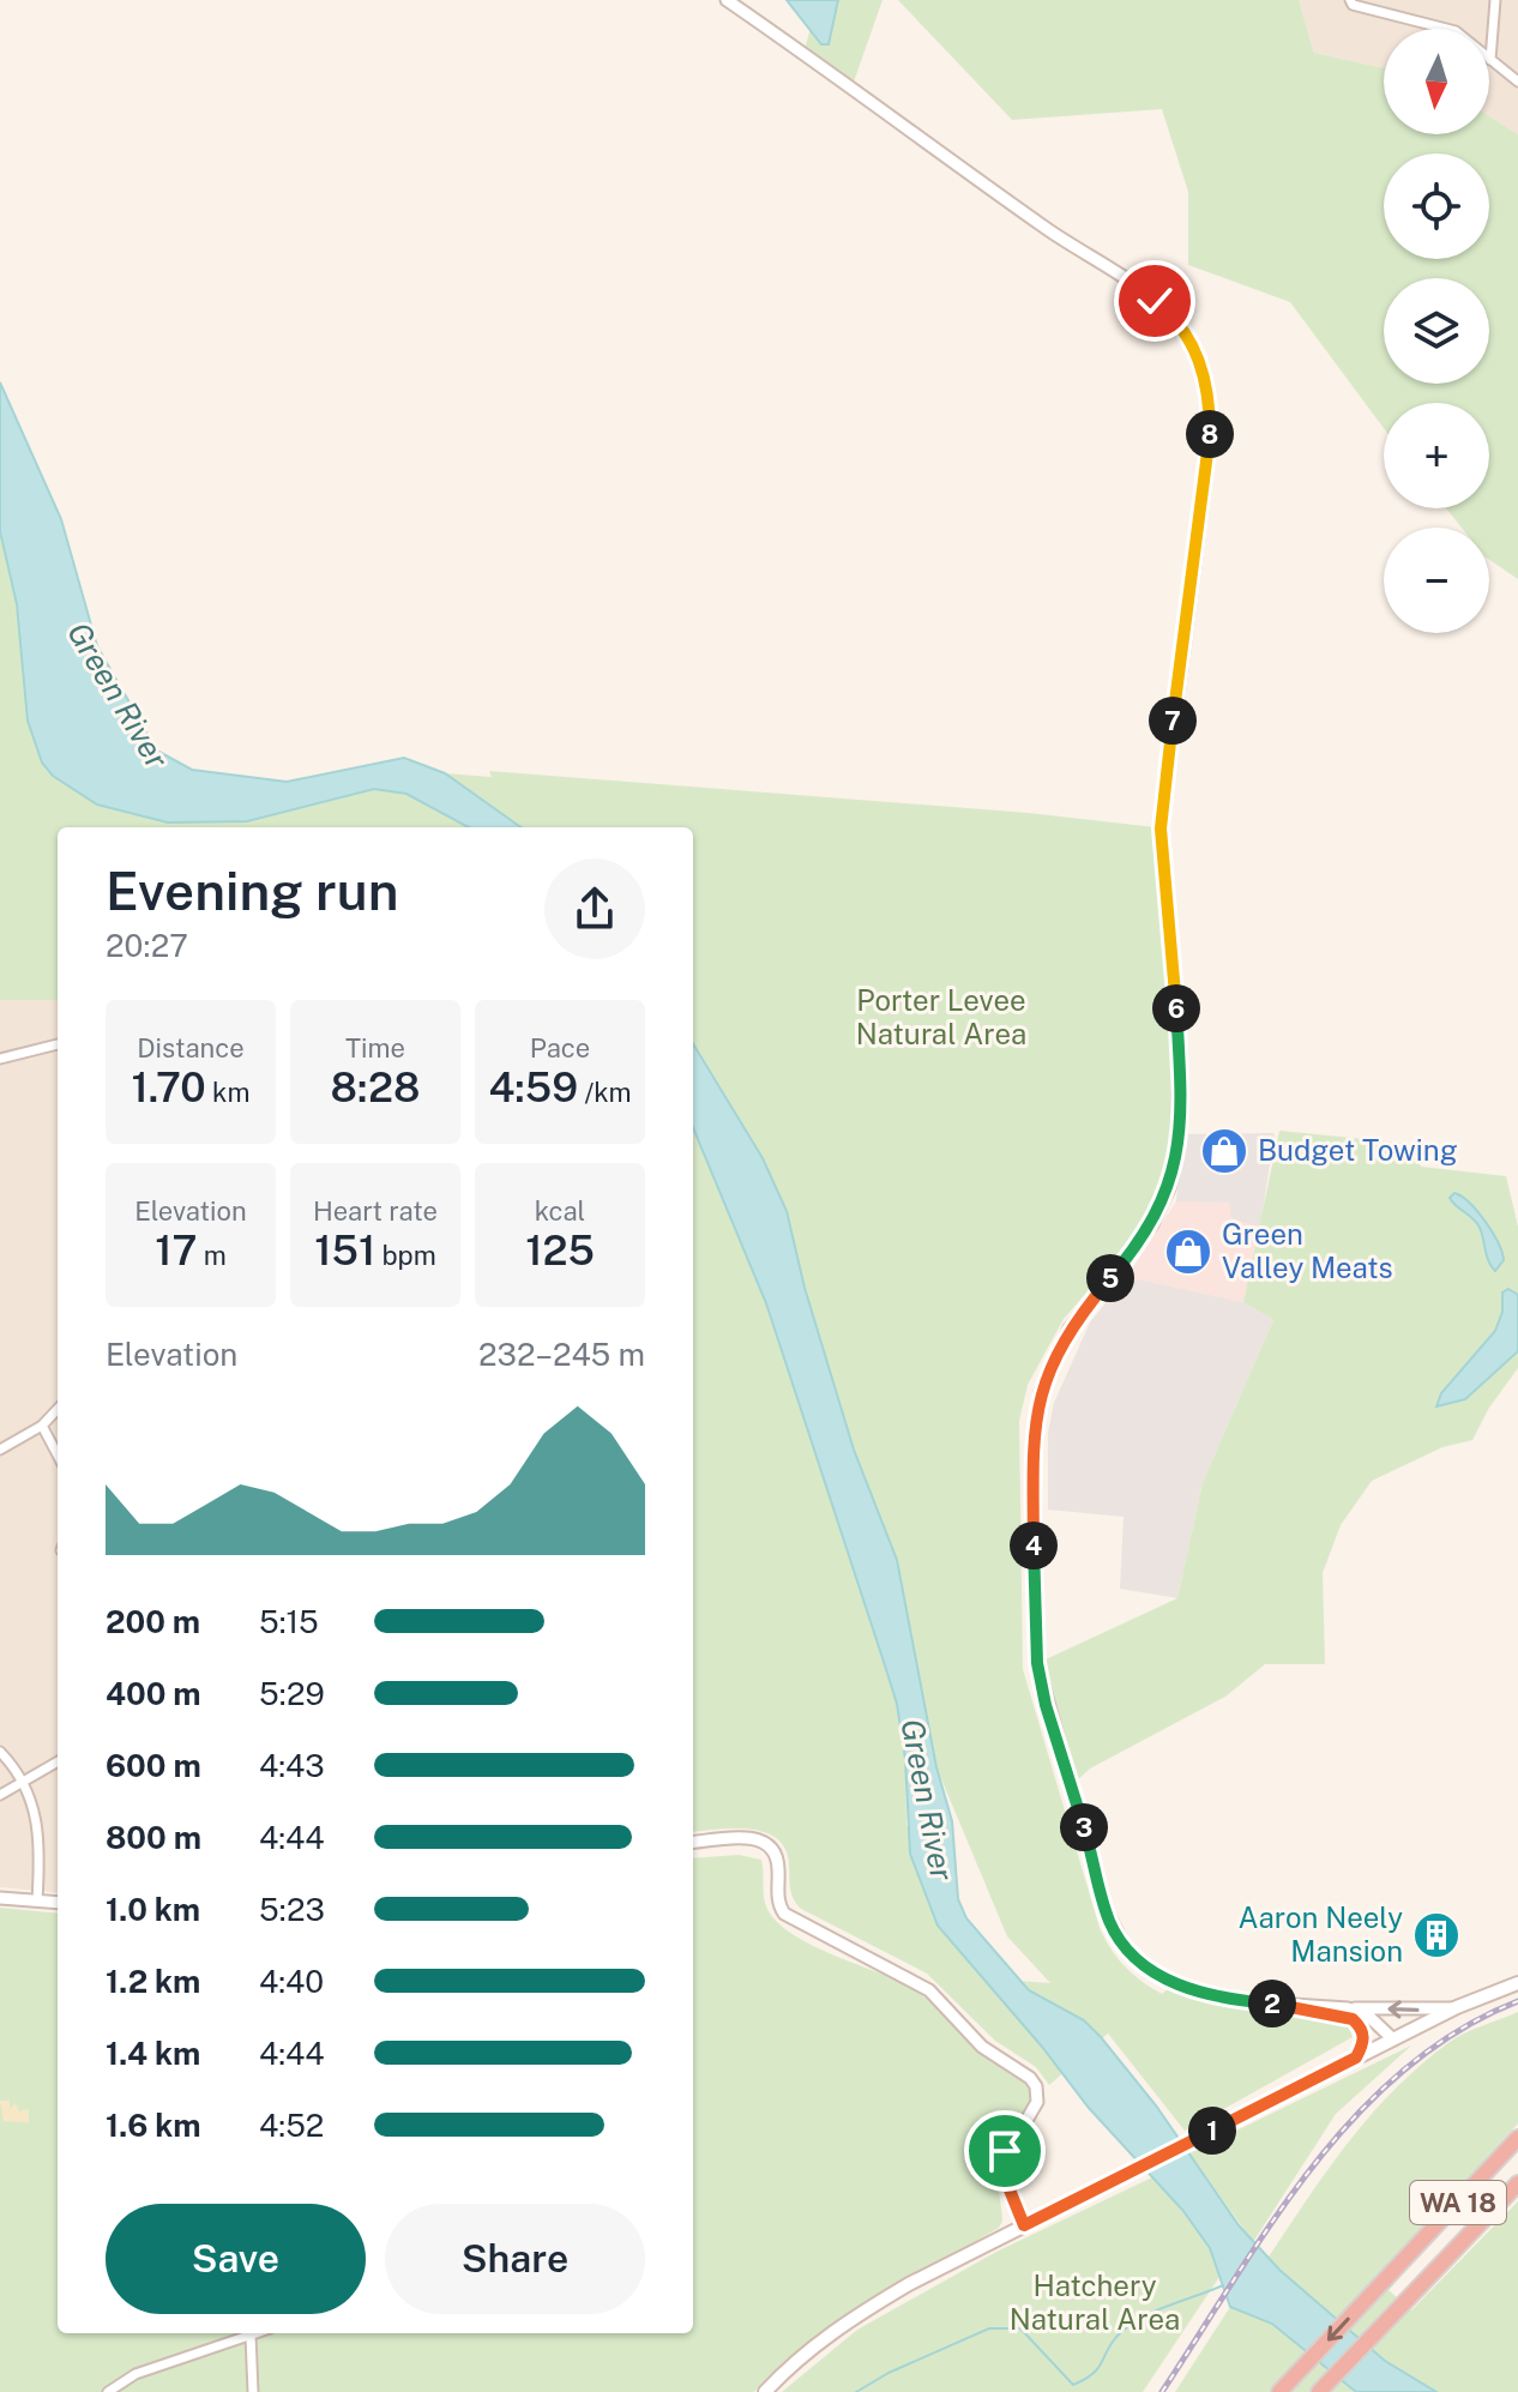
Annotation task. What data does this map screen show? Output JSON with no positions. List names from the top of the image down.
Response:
{
  "streets": {
    "highway": ["WA 18"]
  },
  "water": ["Green River"],
  "parks": ["Porter Levee Natural Area", "Hatchery Natural Area"],
  "places": {
    "shop": ["Budget Towing", "Green Valley Meats"],
    "building": ["Aaron Neely Mansion"]
  },
  "north": "bottom",
  "page": {
    "map_buttons": ["+", "−"],
    "pins": [
      "8",
      "7",
      "6",
      "5",
      "4",
      "3",
      "2",
      "1"
    ],
    "heading": ["Evening run", "20:27"],
    "stats": [
      ["Distance", "1.70 km"],
      ["Time", "8:28"],
      ["Pace", "4:59 /km"],
      ["Elevation", "17 m"],
      ["Heart rate", "151 bpm"],
      ["kcal", "125"]
    ],
    "chart": ["Elevation", "232–245 m"],
    "list": [
      {
        "name": "200 m",
        "note": "5:15"
      },
      {
        "name": "400 m",
        "note": "5:29"
      },
      {
        "name": "600 m",
        "note": "4:43"
      },
      {
        "name": "800 m",
        "note": "4:44"
      },
      {
        "name": "1.0 km",
        "note": "5:23"
      },
      {
        "name": "1.2 km",
        "note": "4:40"
      },
      {
        "name": "1.4 km",
        "note": "4:44"
      },
      {
        "name": "1.6 km",
        "note": "4:52"
      }
    ],
    "buttons": ["Save", "Share"]
  }
}
